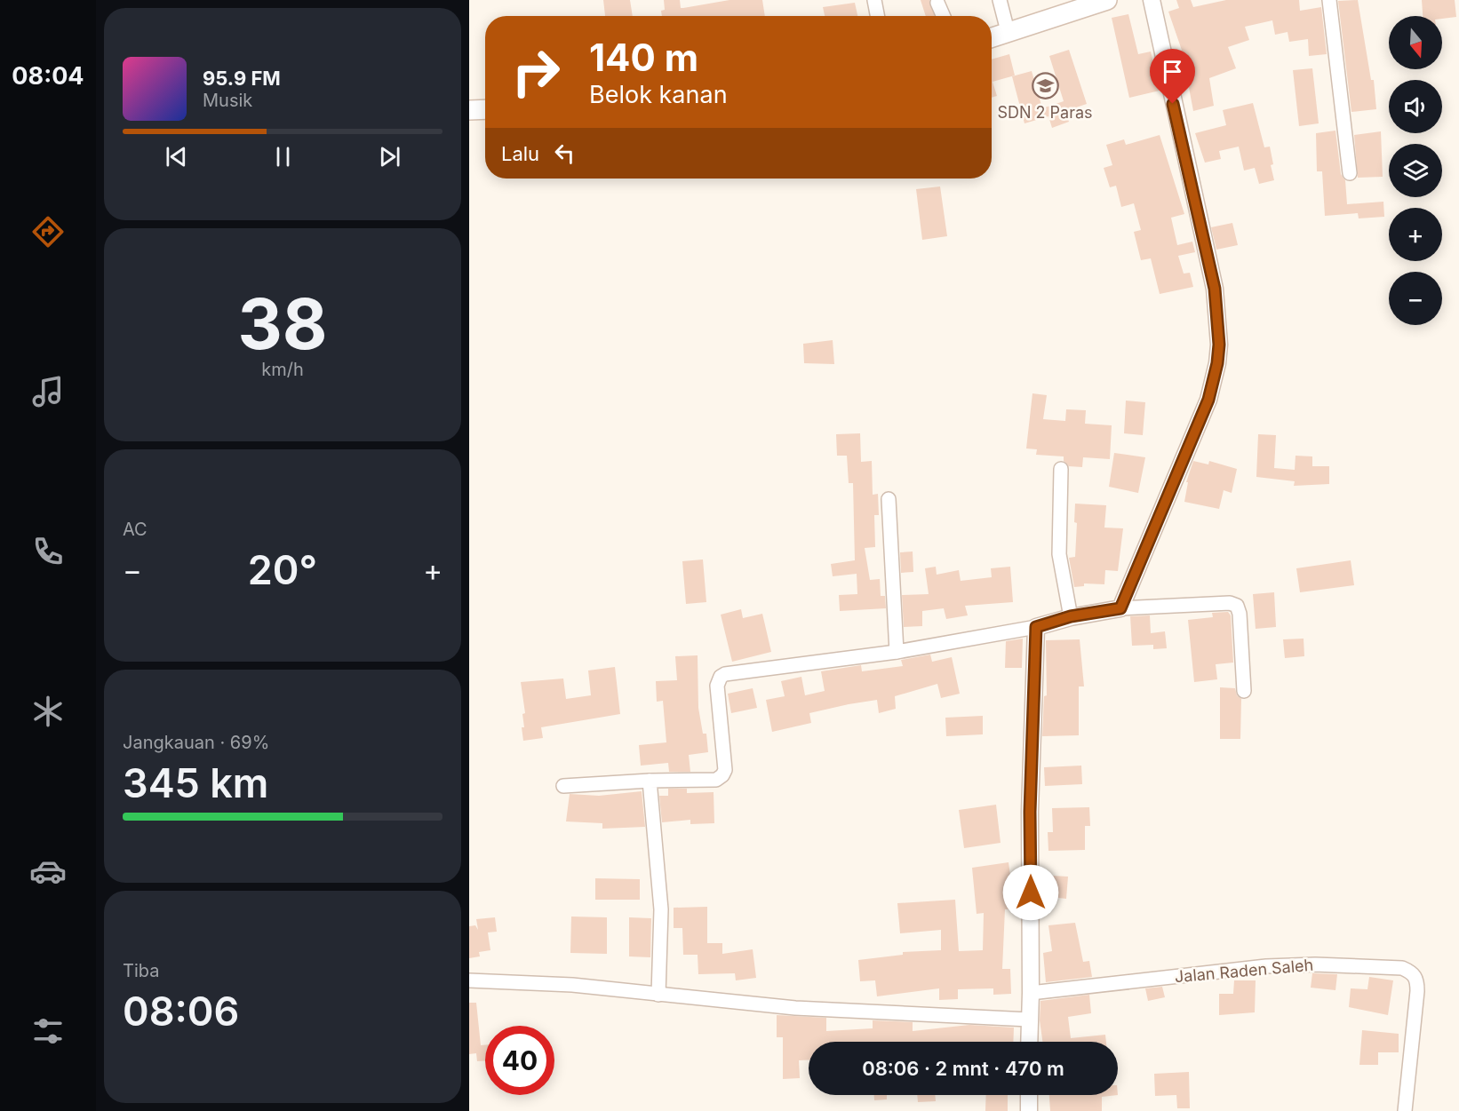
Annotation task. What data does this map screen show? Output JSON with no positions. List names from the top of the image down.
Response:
{
  "streets": {
    "street": ["Jalan Raden Saleh"]
  },
  "places": {
    "school or university": ["SDN 2 Paras"]
  },
  "north": "bottom",
  "page": {
    "tabs": "08:04",
    "map_buttons": ["+", "−"],
    "turn": ["140 m", "Belok kanan"],
    "song": ["95.9 FM", "Musik"],
    "then": "Lalu",
    "tile": [
      ["38", "km/h"],
      "AC",
      ["Jangkauan · 69%", "345 km"],
      ["Tiba", "08:06"]
    ],
    "heat": ["−", "20°", "+"],
    "limit": "40",
    "trip": "08:06 · 2 mnt · 470 m"
  }
}
